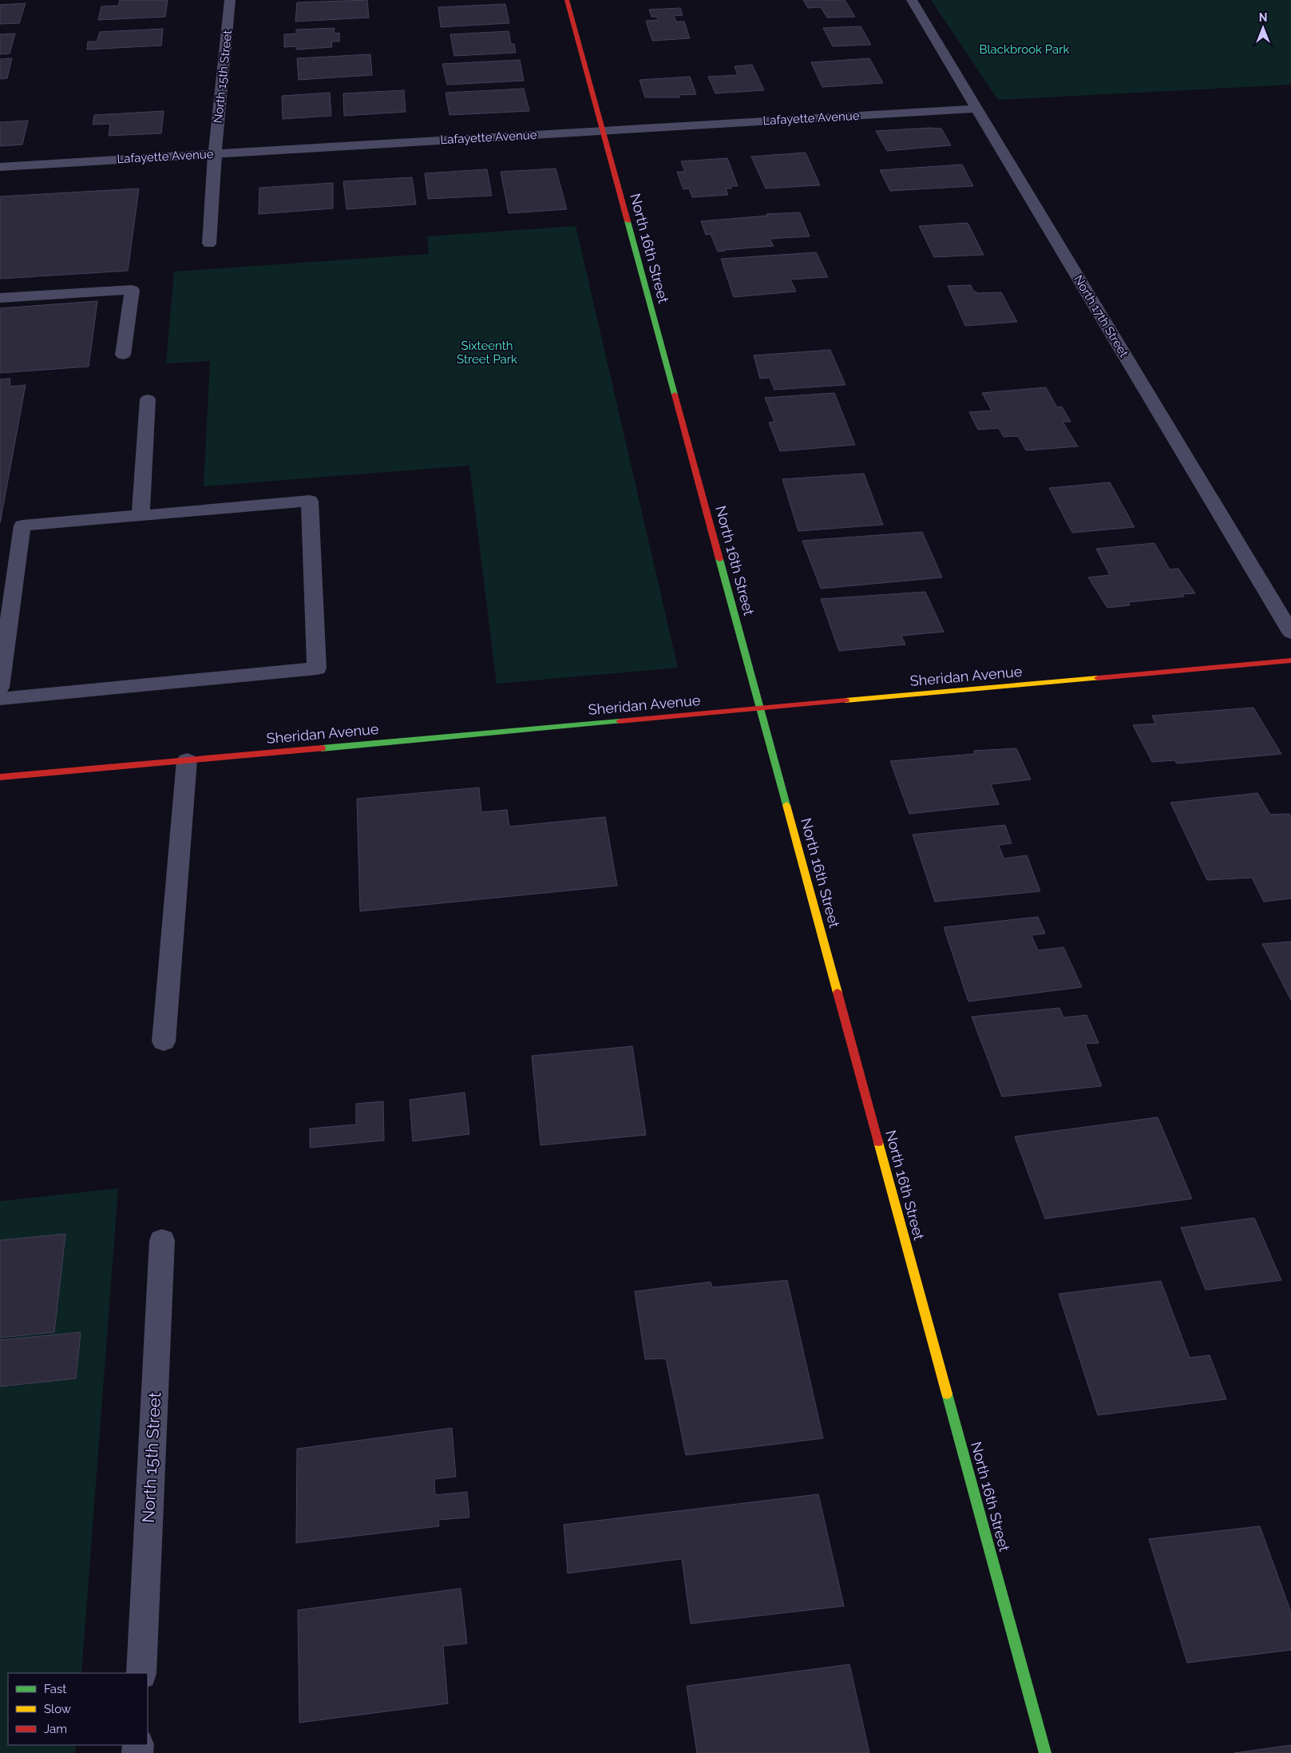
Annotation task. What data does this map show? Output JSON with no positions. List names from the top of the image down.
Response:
{
  "streets": {
    "street": [
      "North 15th Street",
      "Lafayette Avenue",
      "North 16th Street",
      "North 17th Street",
      "Sheridan Avenue"
    ]
  },
  "crossings": [
    ["North 15th Street", "Lafayette Avenue"],
    ["Lafayette Avenue", "North 16th Street"],
    ["Lafayette Avenue", "North 17th Street"],
    ["North 16th Street", "Sheridan Avenue"]
  ],
  "parks": ["Blackbrook Park", "Sixteenth Street Park"],
  "legend": ["Fast", "Slow", "Jam"],
  "north": "top"
}
